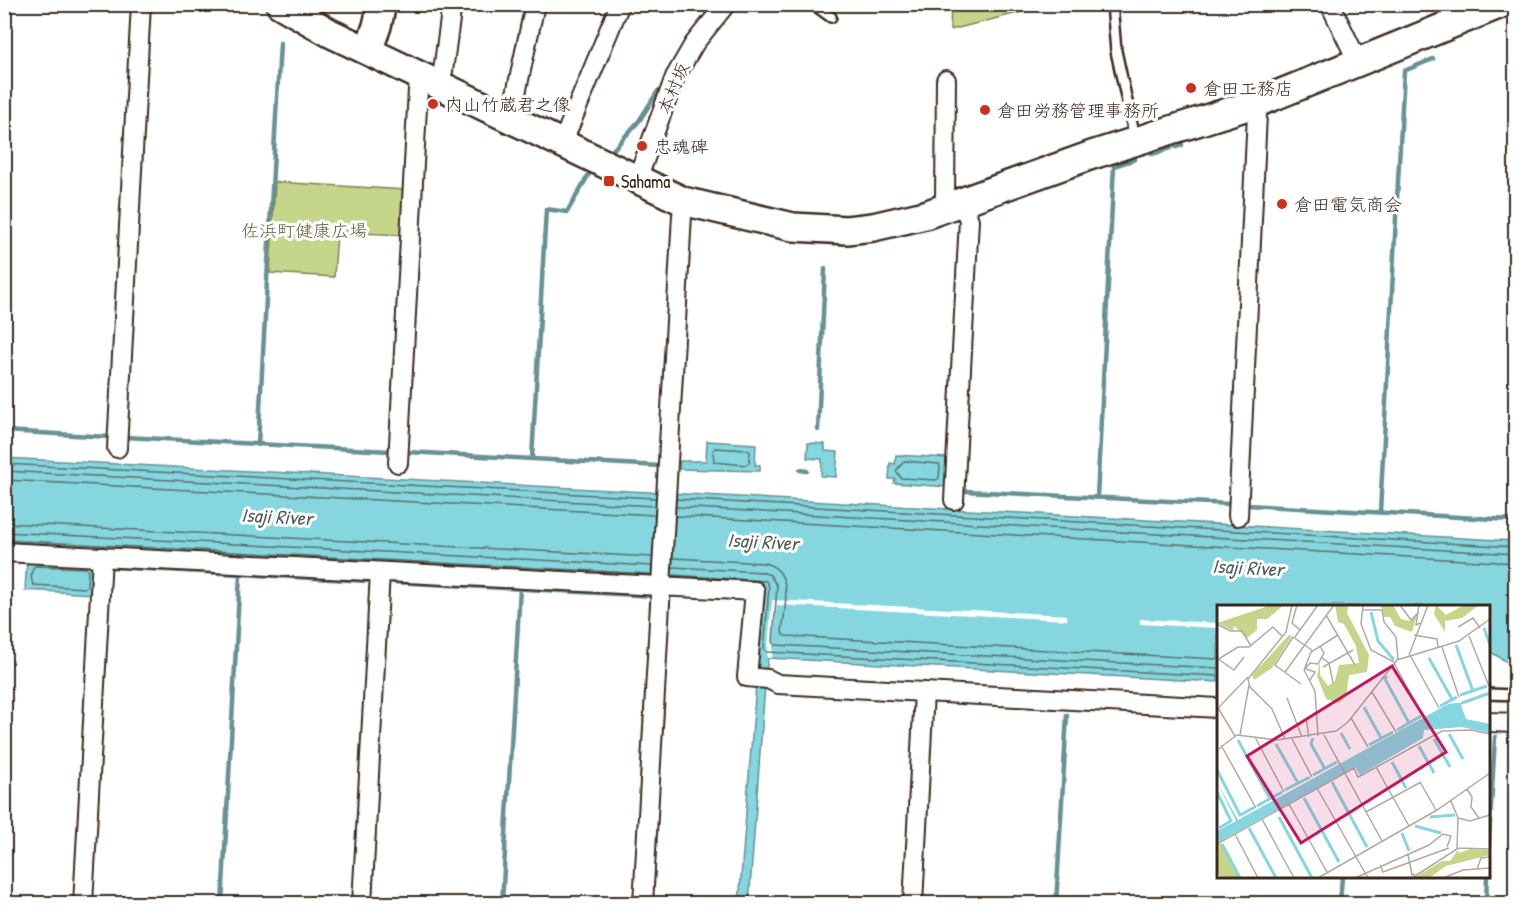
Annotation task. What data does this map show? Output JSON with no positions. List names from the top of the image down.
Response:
{
  "streets": {
    "street": ["本村坂"]
  },
  "water": ["Isaji River"],
  "parks": ["佐浜町健康広場"],
  "places": {
    "other": [
      "倉田工務店",
      "内山竹蔵君之像",
      "倉田労務管理事務所",
      "忠魂碑",
      "倉田電気商会"
    ],
    "transit": ["Sahama"]
  }
}
